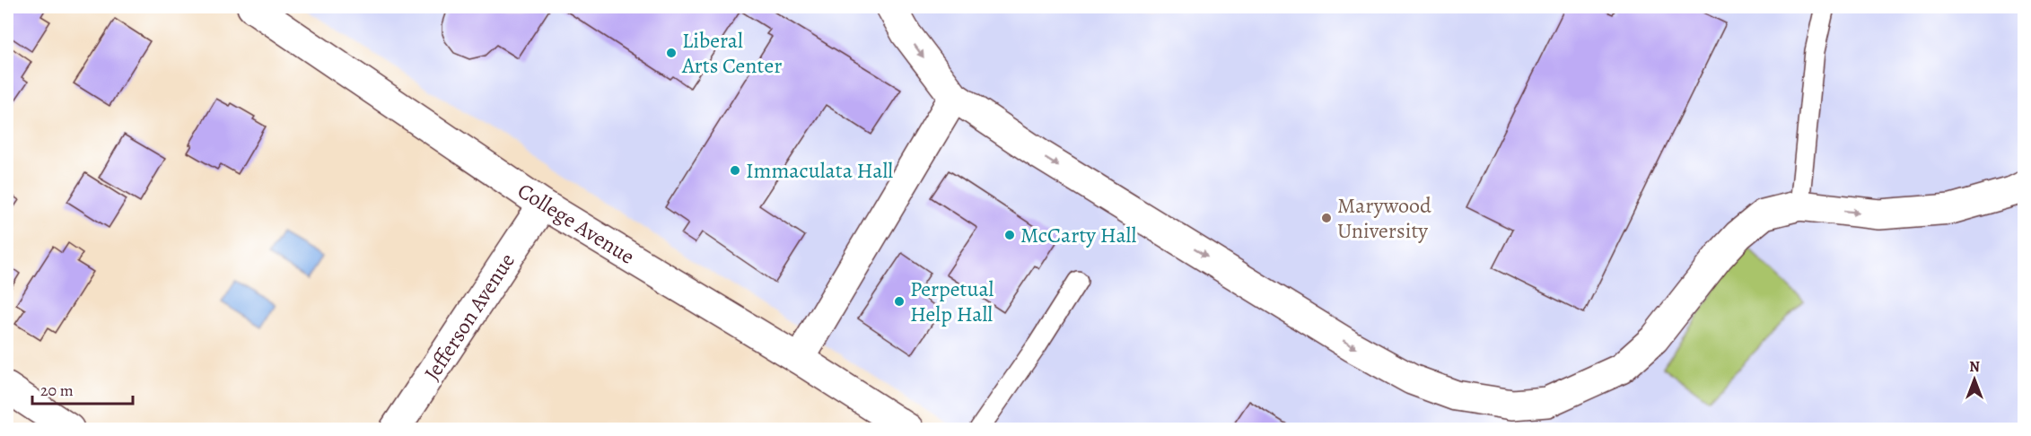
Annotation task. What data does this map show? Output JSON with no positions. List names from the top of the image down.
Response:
{
  "streets": {
    "street": ["College Avenue", "Jefferson Avenue"]
  },
  "crossings": [
    ["College Avenue", "Jefferson Avenue"]
  ],
  "places": [
    "Liberal Arts Center",
    "Immaculata Hall",
    "Marywood University",
    "McCarty Hall",
    "Perpetual Help Hall"
  ],
  "scale_bar": "20 m",
  "north": "top"
}
